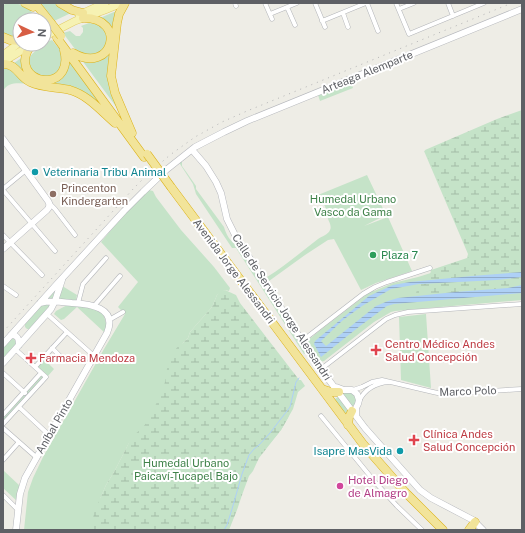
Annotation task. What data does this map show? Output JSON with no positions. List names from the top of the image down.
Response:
{
  "streets": {
    "highway": ["Avenida Jorge Alessandri"],
    "street": [
      "Arteaga Alemparte",
      "Calle de Servicio Jorge Alessandri",
      "Marco Polo",
      "Aníbal Pinto"
    ]
  },
  "crossings": [
    ["Arteaga Alemparte", "Calle de Servicio Jorge Alessandri"],
    ["Calle de Servicio Jorge Alessandri", "Marco Polo"]
  ],
  "parks": ["Humedal Urbano Vasco da Gama", "Humedal Urbano Paicaví-Tucapel Bajo"],
  "places": {
    "other": [
      "Veterinaria Tribu Animal",
      "Princenton Kindergarten",
      "Plaza 7",
      "Isapre MasVida",
      "Hotel Diego de Almagro"
    ],
    "health": ["Centro Médico Andes Salud Concepción", "Farmacia Mendoza", "Clínica Andes Salud Concepción"]
  },
  "north": "right"
}
